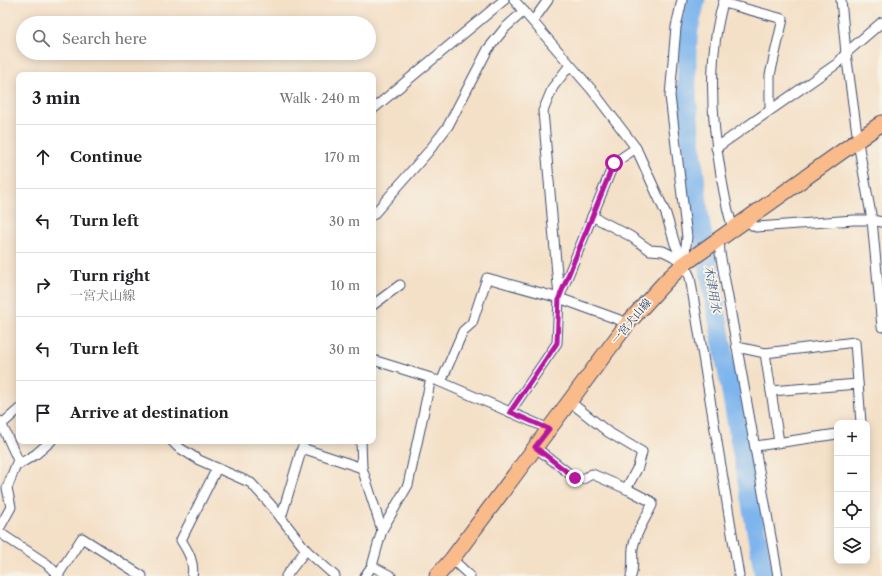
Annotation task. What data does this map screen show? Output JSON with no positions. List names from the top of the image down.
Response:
{
  "streets": {
    "main road": ["一宮犬山線"]
  },
  "water": ["木津用水"],
  "page": {
    "search": "Search here",
    "heading": ["3 min", "Walk · 240 m"],
    "list": [
      ["Continue", "170 m"],
      ["Turn left", "30 m"],
      ["Turn right", "一宮犬山線", "10 m"],
      ["Turn left", "30 m"],
      "Arrive at destination"
    ],
    "map_buttons": ["+", "−"]
  }
}
